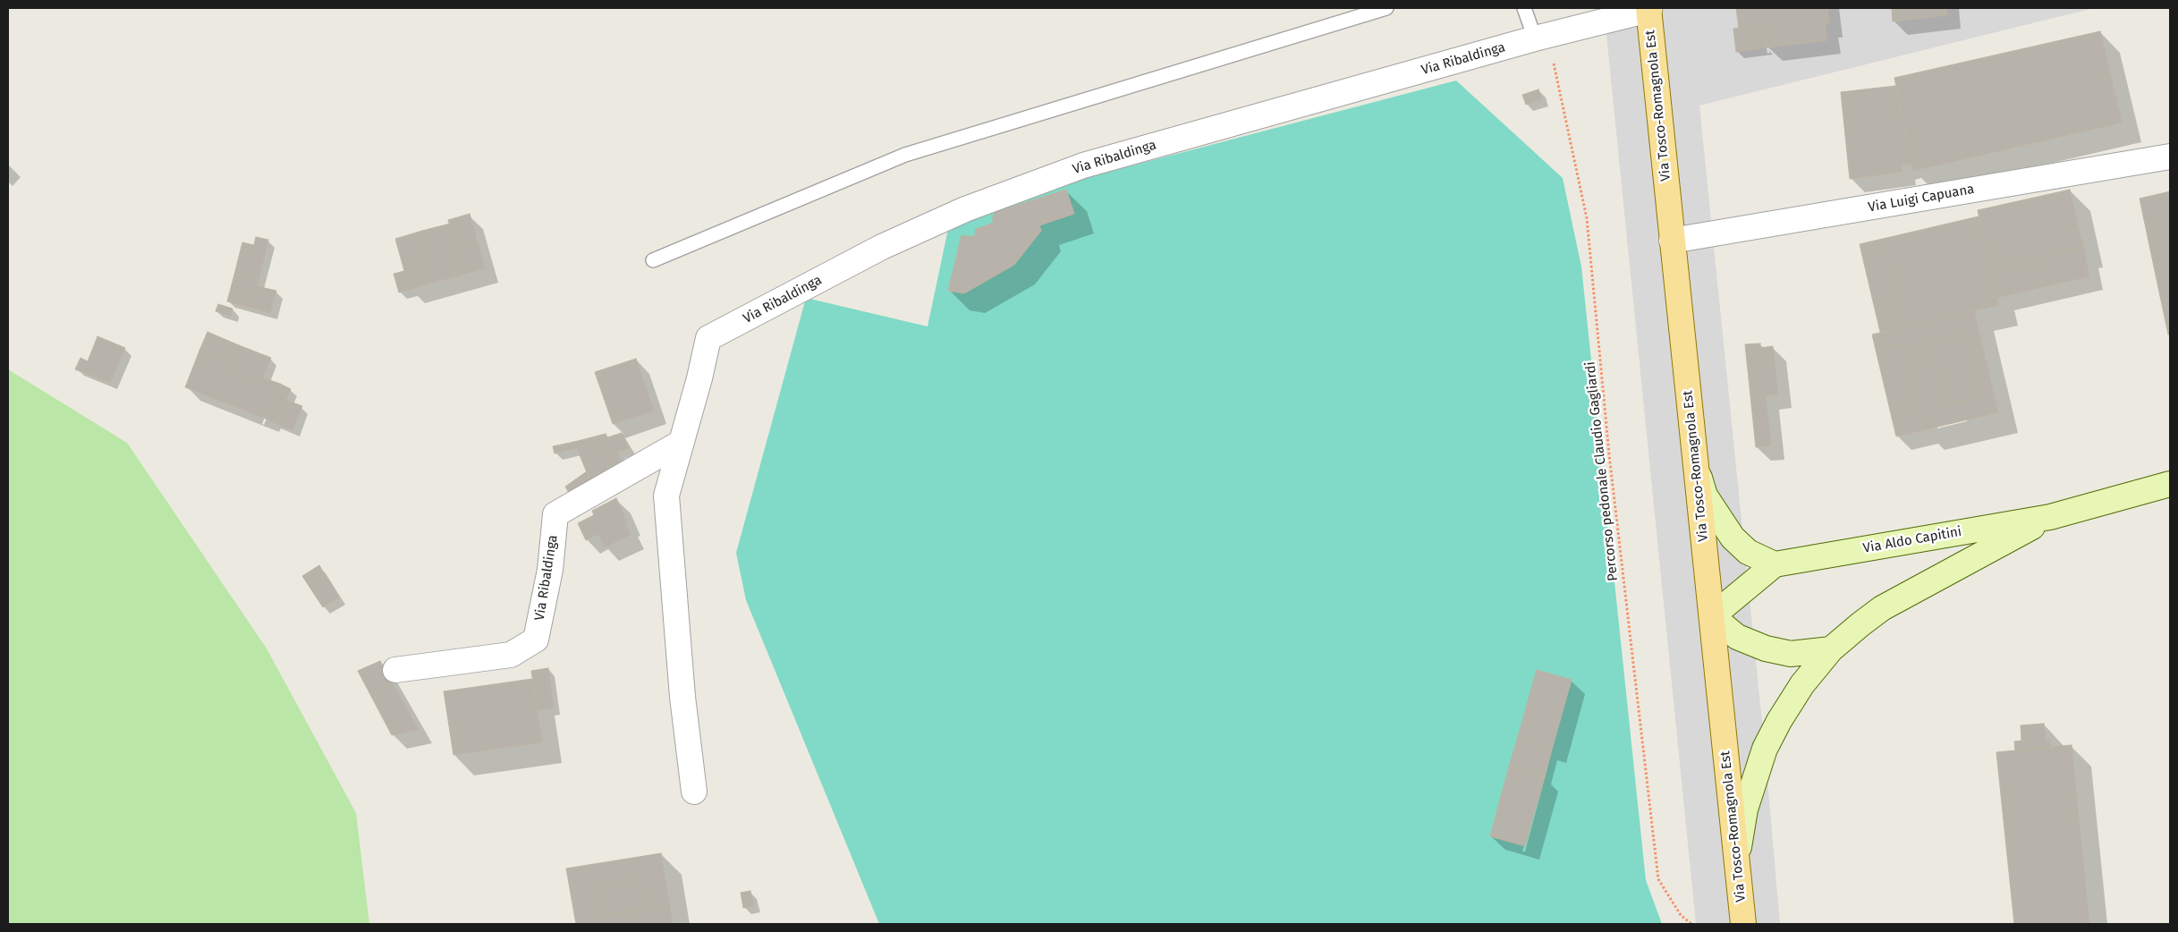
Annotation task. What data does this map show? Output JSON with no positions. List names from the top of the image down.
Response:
{
  "streets": {
    "main road": ["Via Tosco-Romagnola Est", "Via Aldo Capitini"],
    "street": ["Via Ribaldinga", "Via Luigi Capuana"],
    "path": ["Percorso pedonale Claudio Gagliardi"]
  },
  "crossings": [
    ["Via Ribaldinga", "Via Tosco-Romagnola Est"],
    ["Via Ribaldinga", "Percorso pedonale Claudio Gagliardi"],
    ["Via Tosco-Romagnola Est", "Via Luigi Capuana"],
    ["Via Tosco-Romagnola Est", "Via Aldo Capitini"]
  ]
}
